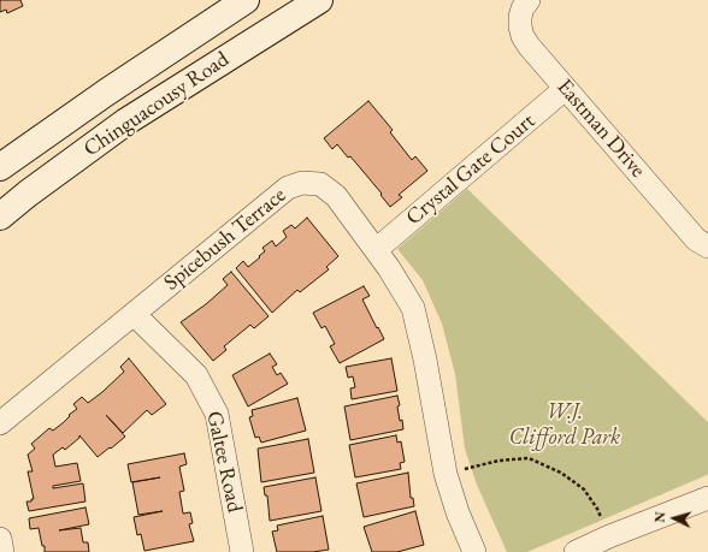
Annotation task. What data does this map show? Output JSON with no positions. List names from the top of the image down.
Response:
{
  "streets": {
    "main road": ["Chinguacousy Road"],
    "street": [
      "Eastman Drive",
      "Crystal Gate Court",
      "Spicebush Terrace",
      "Galtee Road"
    ]
  },
  "crossings": [
    ["Eastman Drive", "Crystal Gate Court"],
    ["Crystal Gate Court", "Spicebush Terrace"],
    ["Spicebush Terrace", "Galtee Road"]
  ],
  "parks": ["W.J. Clifford Park"],
  "north": "left"
}
